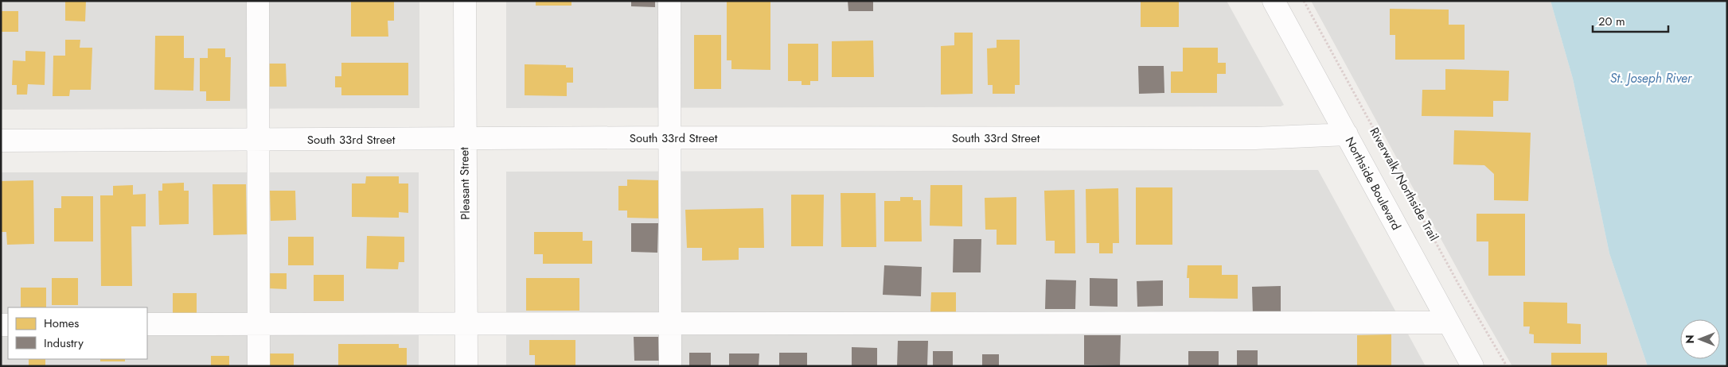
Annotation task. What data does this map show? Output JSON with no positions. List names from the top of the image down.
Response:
{
  "streets": {
    "street": ["South 33rd Street", "Pleasant Street", "Northside Boulevard"],
    "path": ["Riverwalk/Northside Trail"]
  },
  "crossings": [
    ["South 33rd Street", "Pleasant Street"],
    ["South 33rd Street", "Northside Boulevard"]
  ],
  "water": ["St. Joseph River"],
  "legend": ["Homes", "Industry"],
  "scale_bar": "20 m",
  "north": "left"
}
